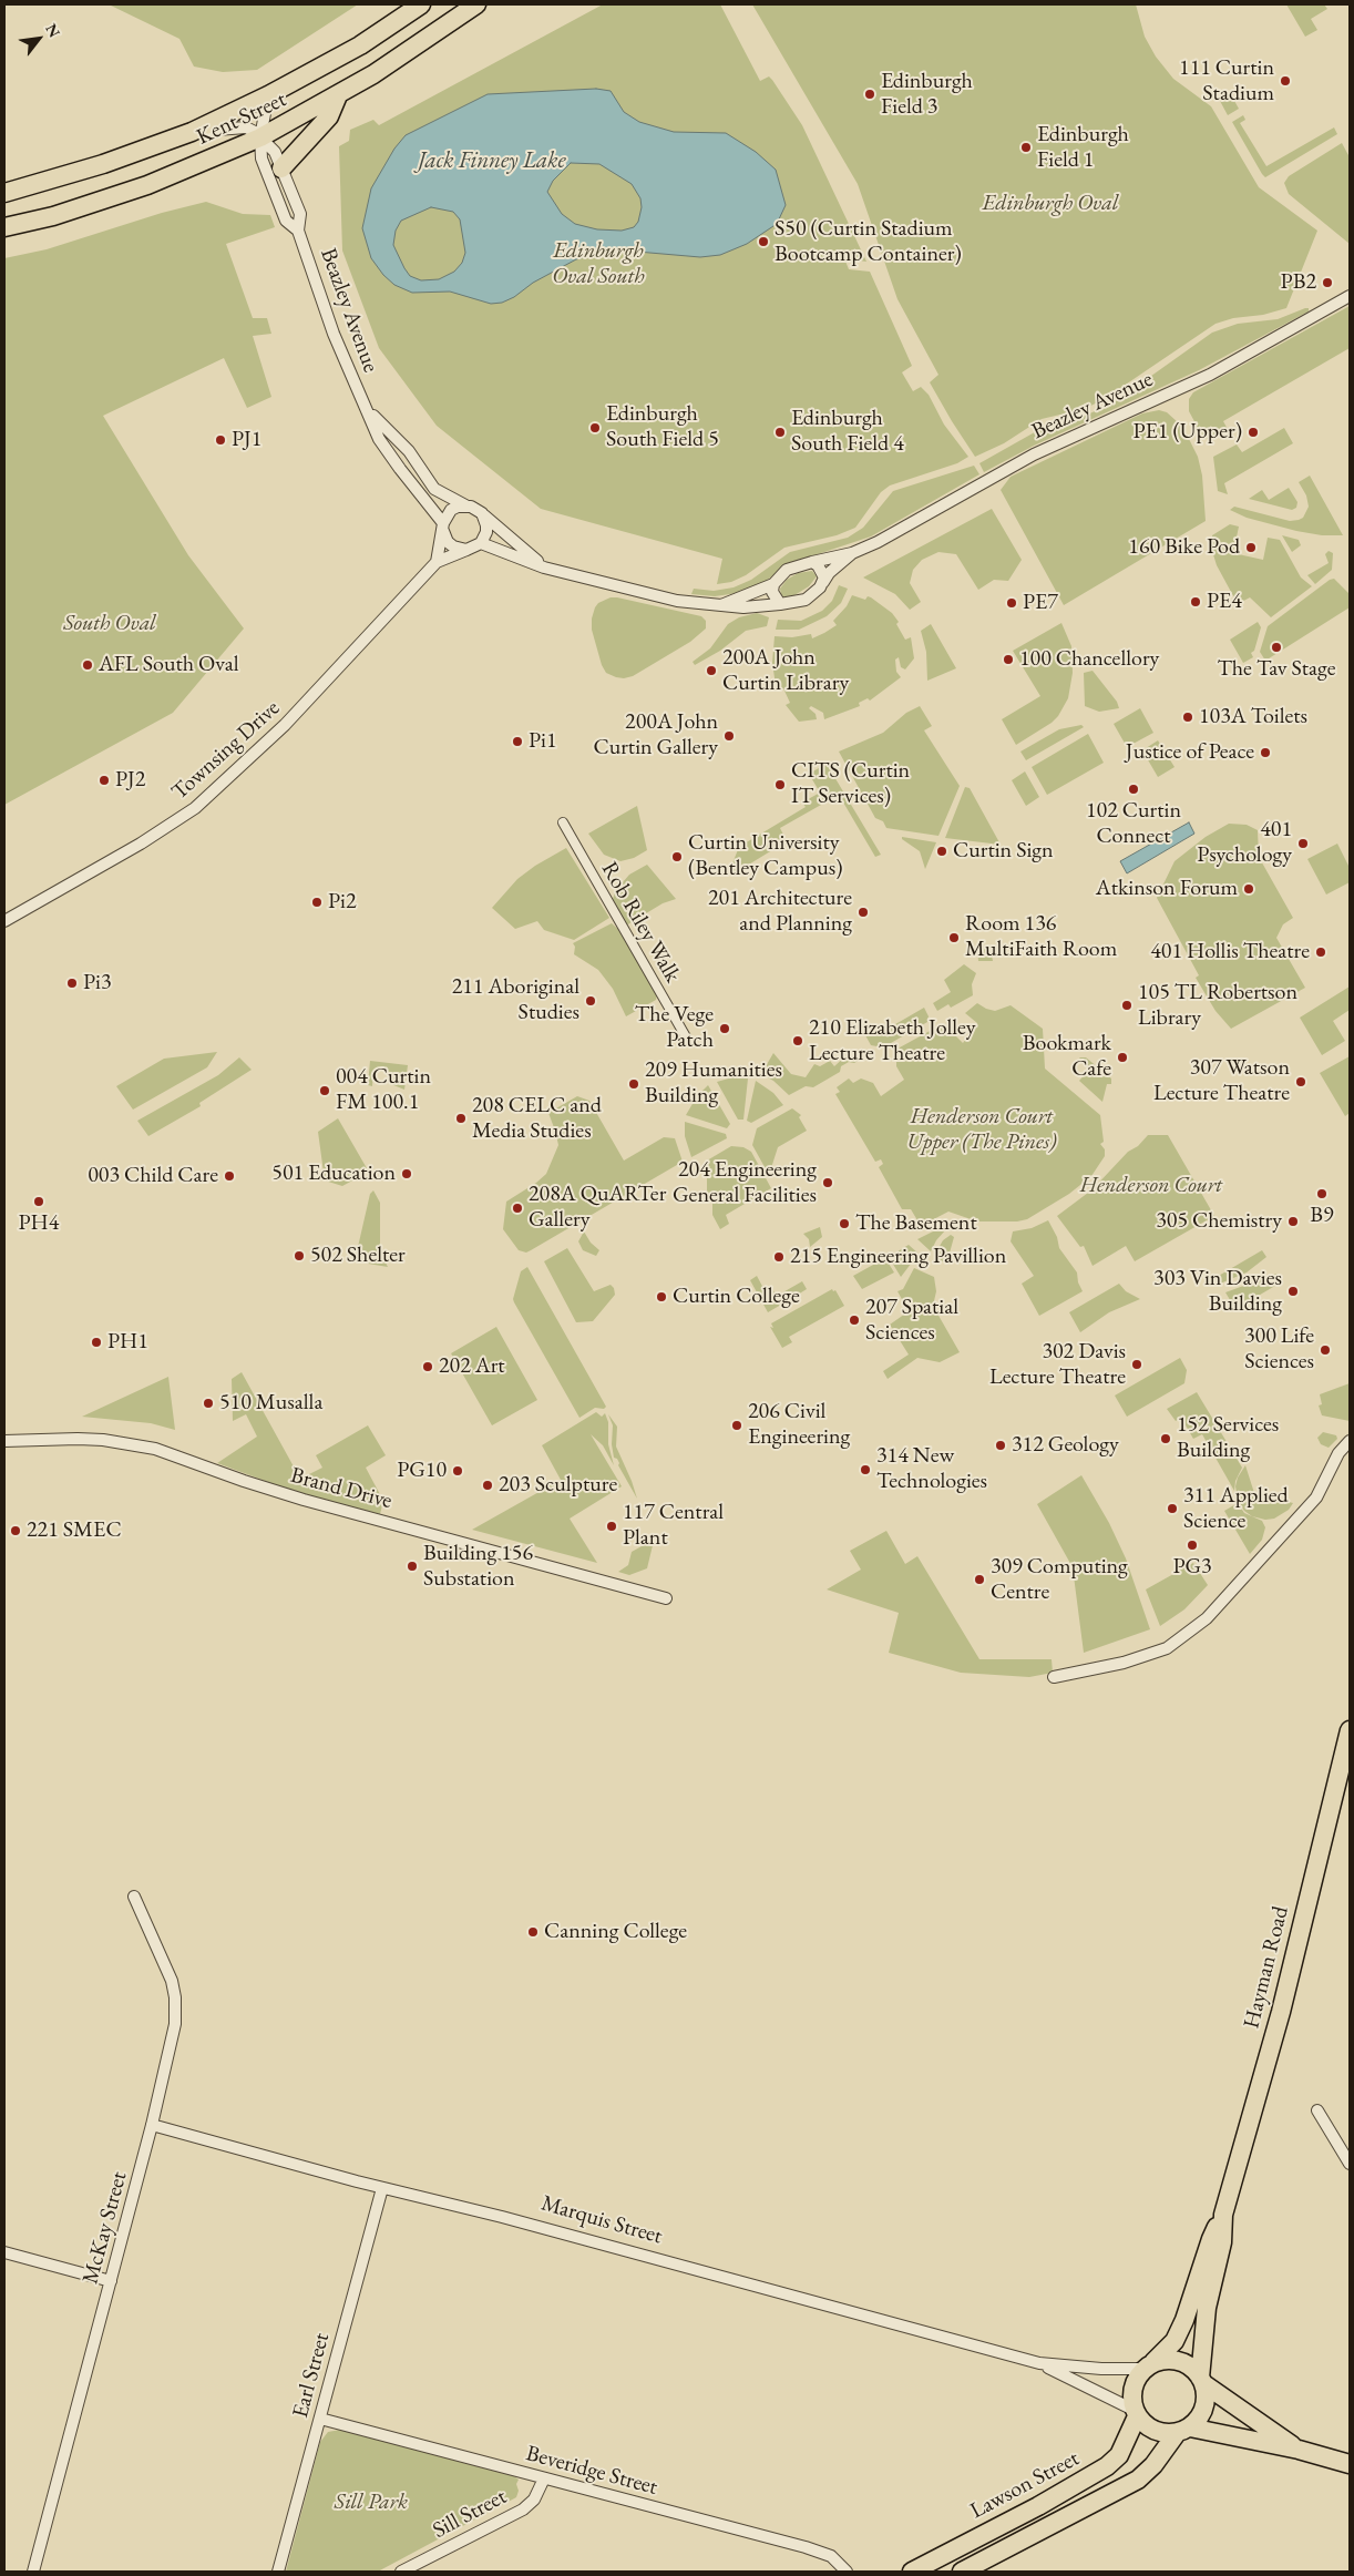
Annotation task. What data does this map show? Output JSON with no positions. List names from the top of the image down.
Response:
{
  "streets": {
    "main road": ["Kent Street", "Hayman Road", "Lawson Street"],
    "street": [
      "Beazley Avenue",
      "Townsing Drive",
      "Rob Riley Walk",
      "Brand Drive",
      "Marquis Street",
      "McKay Street",
      "Earl Street",
      "Beveridge Street",
      "Sill Street"
    ]
  },
  "crossings": [
    ["Kent Street", "Beazley Avenue"],
    ["Beazley Avenue", "Townsing Drive"],
    ["Hayman Road", "Marquis Street"],
    ["Hayman Road", "Lawson Street"],
    ["Marquis Street", "McKay Street"],
    ["Marquis Street", "Earl Street"],
    ["Marquis Street", "Lawson Street"],
    ["Earl Street", "Beveridge Street"],
    ["Beveridge Street", "Sill Street"]
  ],
  "water": ["Jack Finney Lake"],
  "parks": [
    "Edinburgh Oval",
    "Edinburgh Oval South",
    "South Oval",
    "Henderson Court Upper (The Pines)",
    "Henderson Court",
    "Sill Park"
  ],
  "places": [
    "111 Curtin Stadium",
    "Edinburgh Field 3",
    "Edinburgh Field 1",
    "S50 (Curtin Stadium Bootcamp Container)",
    "PB2",
    "Edinburgh South Field 5",
    "Edinburgh South Field 4",
    "PE1 (Upper)",
    "PJ1",
    "160 Bike Pod",
    "PE4",
    "PE7",
    "The Tav Stage",
    "100 Chancellory",
    "AFL South Oval",
    "200A John Curtin Library",
    "103A Toilets",
    "200A John Curtin Gallery",
    "Pi1",
    "Justice of Peace",
    "PJ2",
    "CITS (Curtin IT Services)",
    "102 Curtin Connect",
    "401 Psychology",
    "Curtin Sign",
    "Curtin University (Bentley Campus)",
    "Atkinson Forum",
    "Pi2",
    "201 Architecture and Planning",
    "Room 136 MultiFaith Room",
    "401 Hollis Theatre",
    "Pi3",
    "211 Aboriginal Studies",
    "105 TL Robertson Library",
    "The Vege Patch",
    "210 Elizabeth Jolley Lecture Theatre",
    "Bookmark Cafe",
    "307 Watson Lecture Theatre",
    "209 Humanities Building",
    "004 Curtin FM 100.1",
    "208 CELC and Media Studies",
    "501 Education",
    "003 Child Care",
    "204 Engineering General Facilities",
    "B9",
    "PH4",
    "208A QuARTer Gallery",
    "305 Chemistry",
    "The Basement",
    "502 Shelter",
    "215 Engineering Pavillion",
    "303 Vin Davies Building",
    "Curtin College",
    "207 Spatial Sciences",
    "PH1",
    "300 Life Sciences",
    "302 Davis Lecture Theatre",
    "202 Art",
    "510 Musalla",
    "206 Civil Engineering",
    "152 Services Building",
    "312 Geology",
    "314 New Technologies",
    "PG10",
    "203 Sculpture",
    "311 Applied Science",
    "117 Central Plant",
    "221 SMEC",
    "PG3",
    "Building 156 Substation",
    "309 Computing Centre",
    "Canning College"
  ],
  "north": "top right"
}
